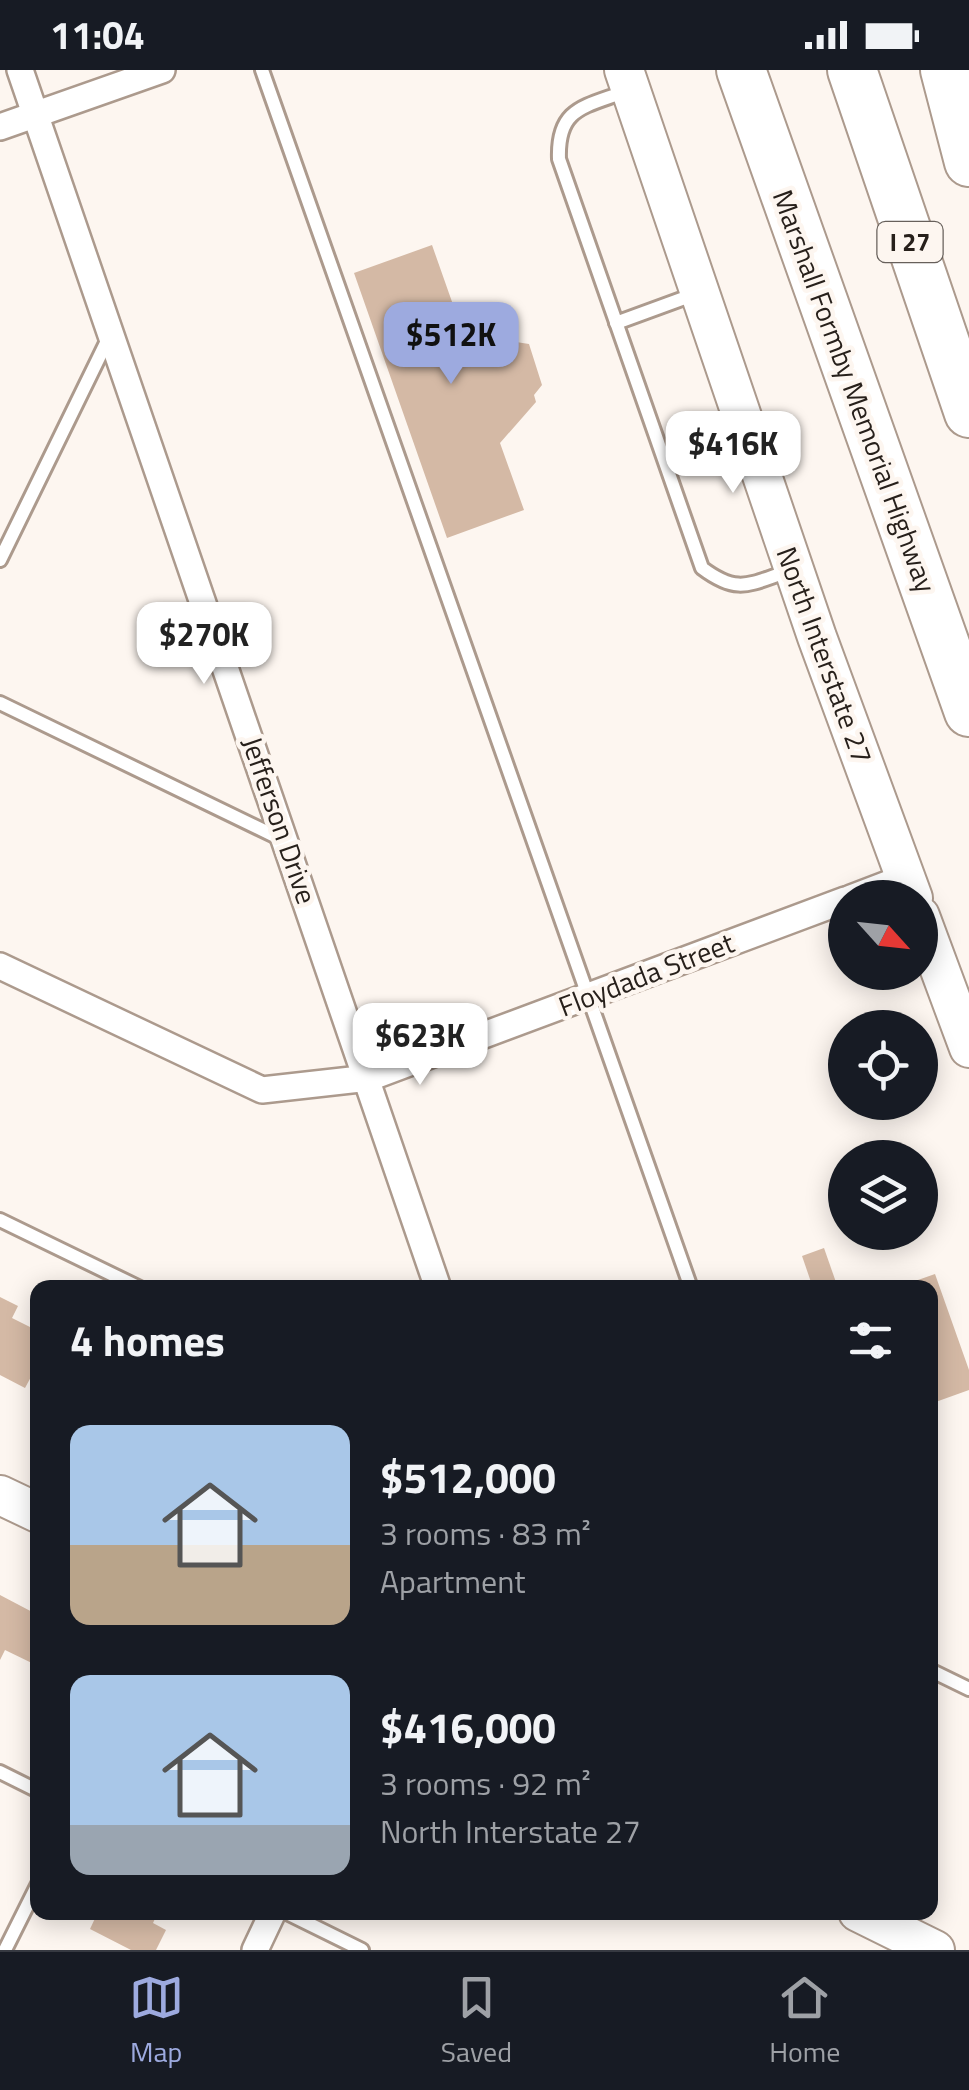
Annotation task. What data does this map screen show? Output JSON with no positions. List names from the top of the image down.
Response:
{
  "streets": {
    "highway": ["I 27", "Marshall Formby Memorial Highway"],
    "main road": ["North Interstate 27"],
    "street": ["Jefferson Drive", "Floydada Street"]
  },
  "crossings": [
    ["Jefferson Drive", "Floydada Street"]
  ],
  "north": "bottom right",
  "page": {
    "status": "11:04",
    "price": [
      "$512K",
      "$416K",
      "$270K",
      "$623K"
    ],
    "heading": "4 homes",
    "list": [
      {
        "name": "$512,000",
        "note": "3 rooms · 83 m² · Apartment"
      },
      {
        "name": "$416,000",
        "note": "3 rooms · 92 m² · North Interstate 27"
      }
    ],
    "tabs": ["Map", "Saved", "Home"]
  }
}
